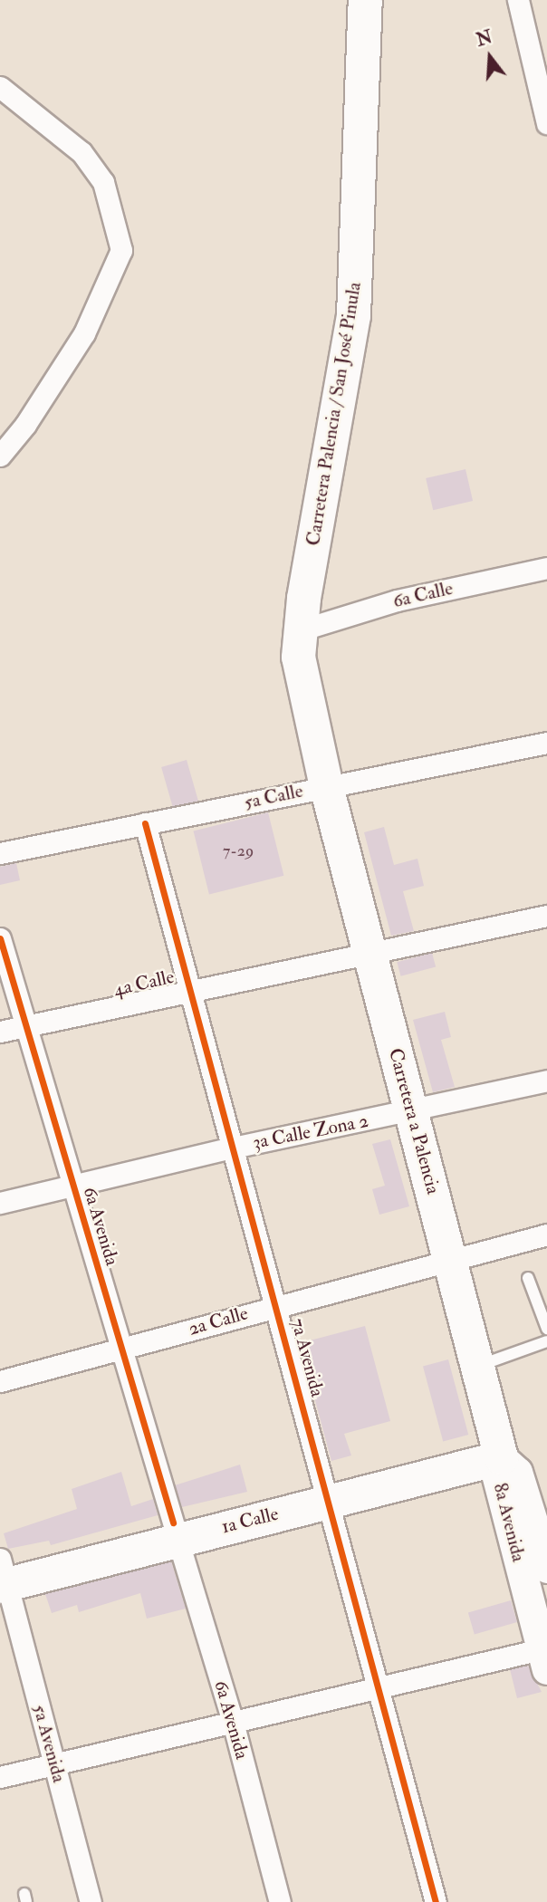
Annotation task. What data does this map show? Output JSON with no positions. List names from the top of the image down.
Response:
{
  "streets": {
    "main road": [
      "Carretera Palencia / San José Pinula",
      "Carretera a Palencia",
      "1a Calle",
      "8a Avenida"
    ],
    "street": [
      "6a Calle",
      "5a Calle",
      "4a Calle",
      "3a Calle Zona 2",
      "6a Avenida",
      "2a Calle",
      "7a Avenida",
      "5a Avenida"
    ]
  },
  "crossings": [
    ["Carretera Palencia / San José Pinula", "6a Calle"],
    ["Carretera Palencia / San José Pinula", "5a Calle"],
    ["Carretera Palencia / San José Pinula", "Carretera a Palencia"],
    ["5a Calle", "Carretera a Palencia"],
    ["5a Calle", "7a Avenida"],
    ["4a Calle", "Carretera a Palencia"],
    ["4a Calle", "6a Avenida"],
    ["4a Calle", "7a Avenida"],
    ["Carretera a Palencia", "3a Calle Zona 2"],
    ["Carretera a Palencia", "2a Calle"],
    ["Carretera a Palencia", "1a Calle"],
    ["Carretera a Palencia", "8a Avenida"],
    ["3a Calle Zona 2", "6a Avenida"],
    ["3a Calle Zona 2", "7a Avenida"],
    ["6a Avenida", "2a Calle"],
    ["6a Avenida", "1a Calle"],
    ["2a Calle", "7a Avenida"],
    ["7a Avenida", "1a Calle"],
    ["1a Calle", "8a Avenida"],
    ["1a Calle", "5a Avenida"]
  ],
  "house_numbers": ["7-29"],
  "north": "top"
}
